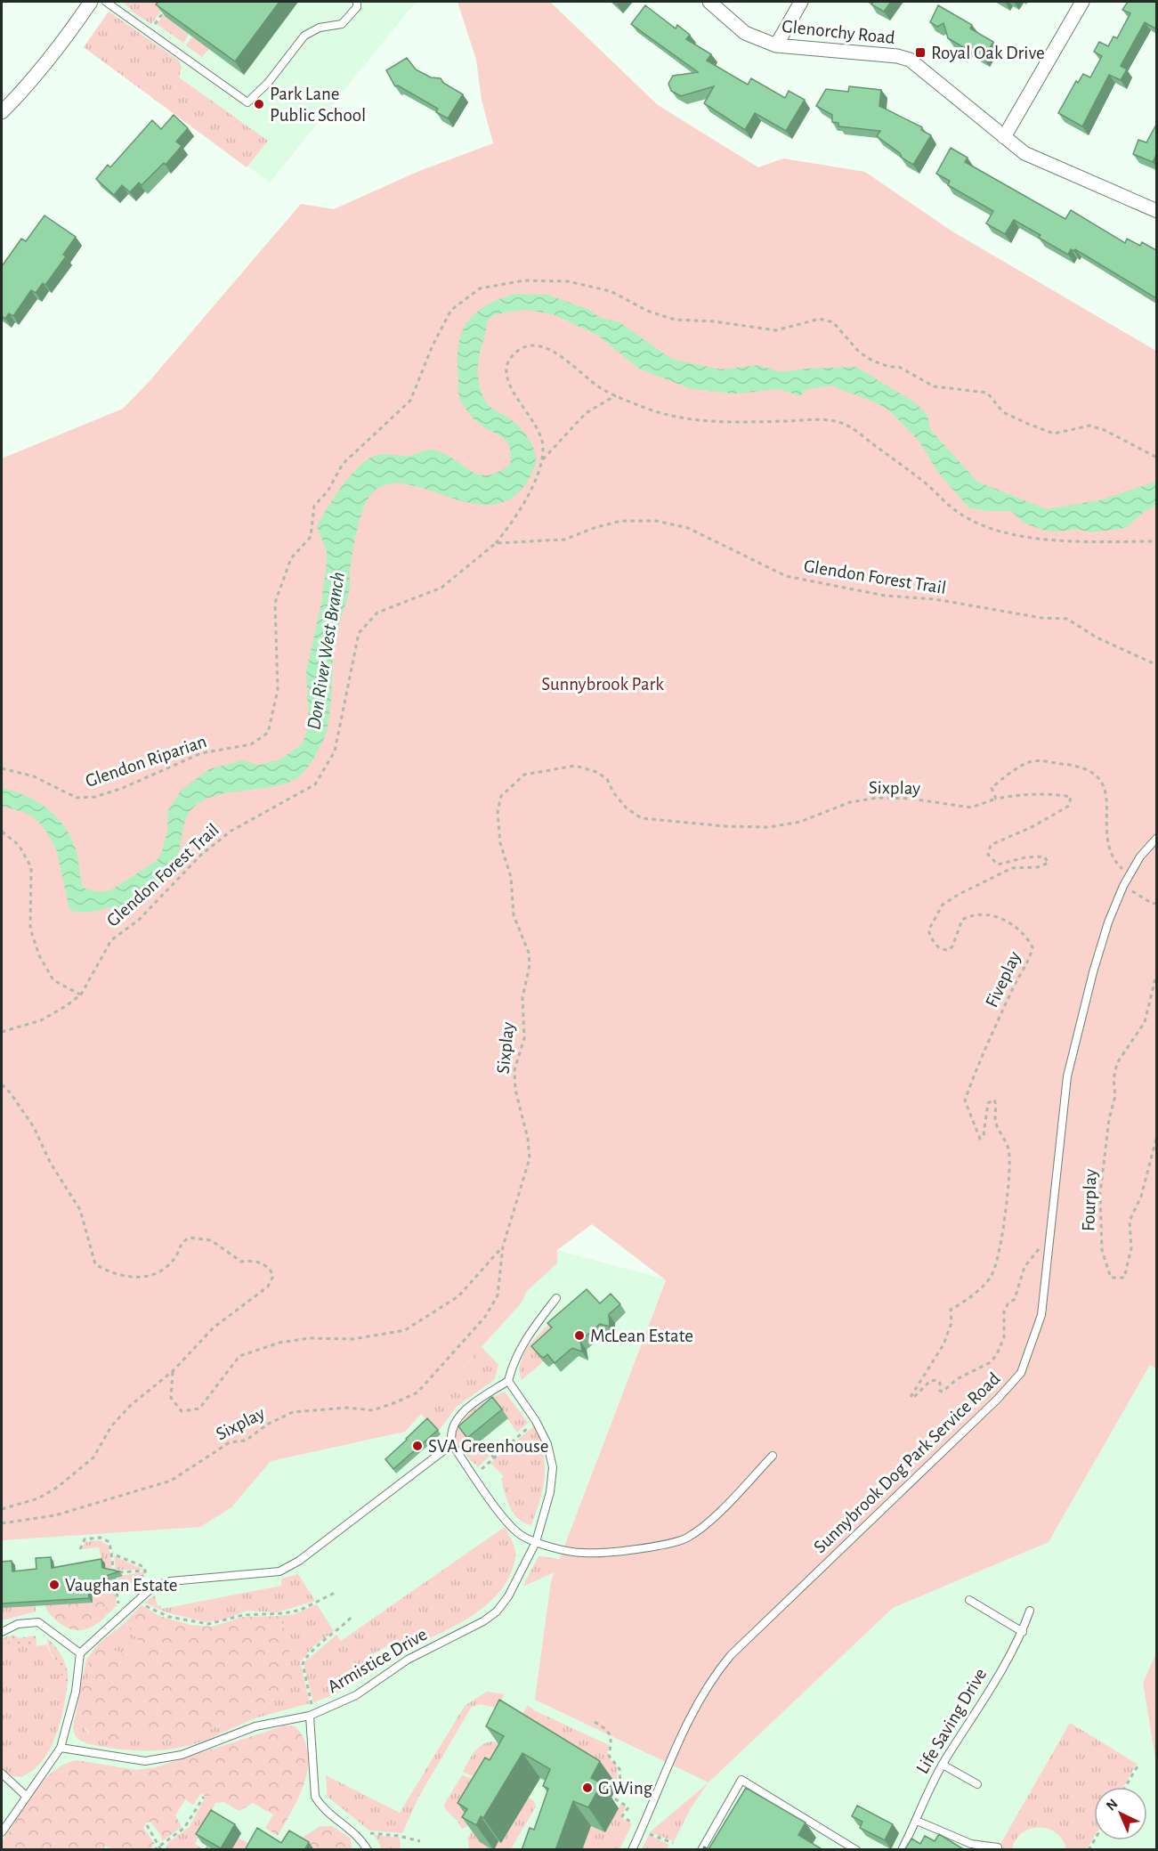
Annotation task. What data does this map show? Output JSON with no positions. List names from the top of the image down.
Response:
{
  "streets": {
    "street": ["Glenorchy Road"],
    "lane": ["Sunnybrook Dog Park Service Road", "Armistice Drive", "Life Saving Drive"],
    "path": [
      "Glendon Forest Trail",
      "Glendon Riparian",
      "Sixplay",
      "Fiveplay",
      "Fourplay"
    ]
  },
  "crossings": [
    ["Sixplay", "Fiveplay"],
    ["Fiveplay", "Sunnybrook Dog Park Service Road"]
  ],
  "water": ["Don River West Branch"],
  "parks": ["Sunnybrook Park"],
  "places": {
    "transit": ["Royal Oak Drive"],
    "other": [
      "Park Lane Public School",
      "McLean Estate",
      "SVA Greenhouse",
      "Vaughan Estate",
      "G Wing"
    ]
  },
  "north": "top left"
}
